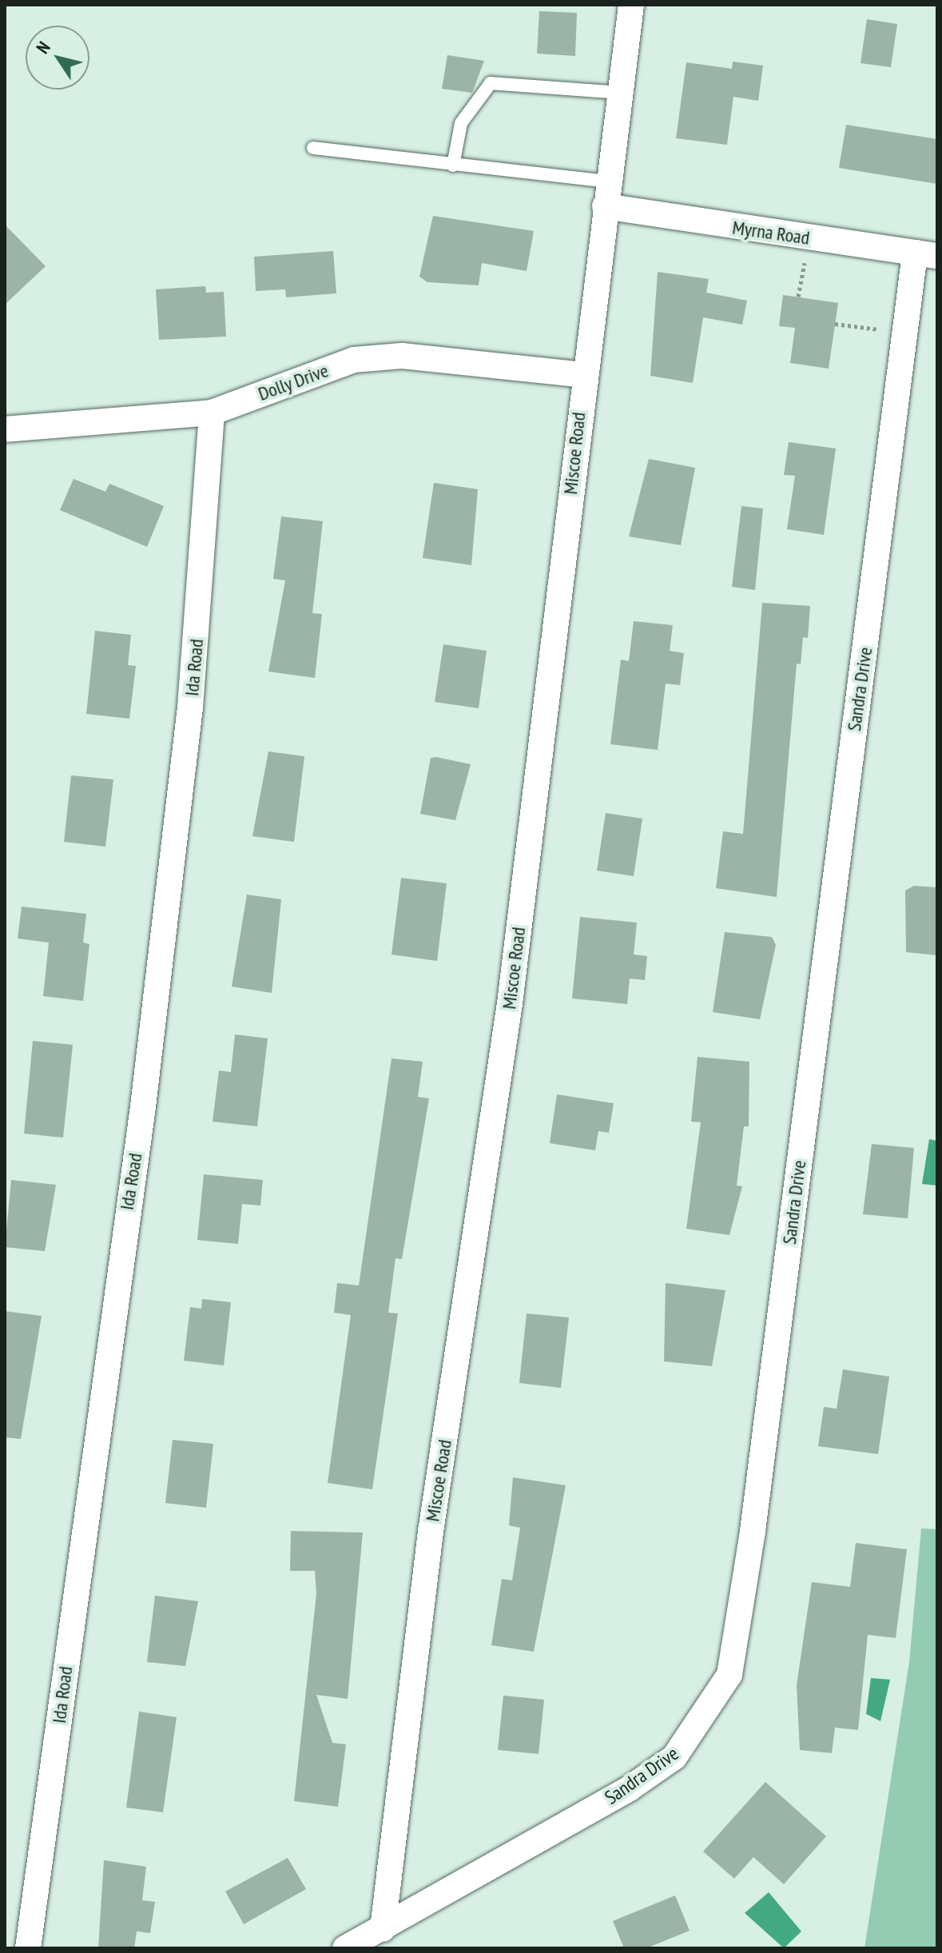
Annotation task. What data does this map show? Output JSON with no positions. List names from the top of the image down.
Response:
{
  "streets": {
    "street": [
      "Myrna Road",
      "Dolly Drive",
      "Miscoe Road",
      "Ida Road",
      "Sandra Drive"
    ]
  },
  "crossings": [
    ["Myrna Road", "Miscoe Road"],
    ["Myrna Road", "Sandra Drive"],
    ["Dolly Drive", "Miscoe Road"],
    ["Dolly Drive", "Ida Road"],
    ["Miscoe Road", "Sandra Drive"]
  ],
  "north": "top left"
}
